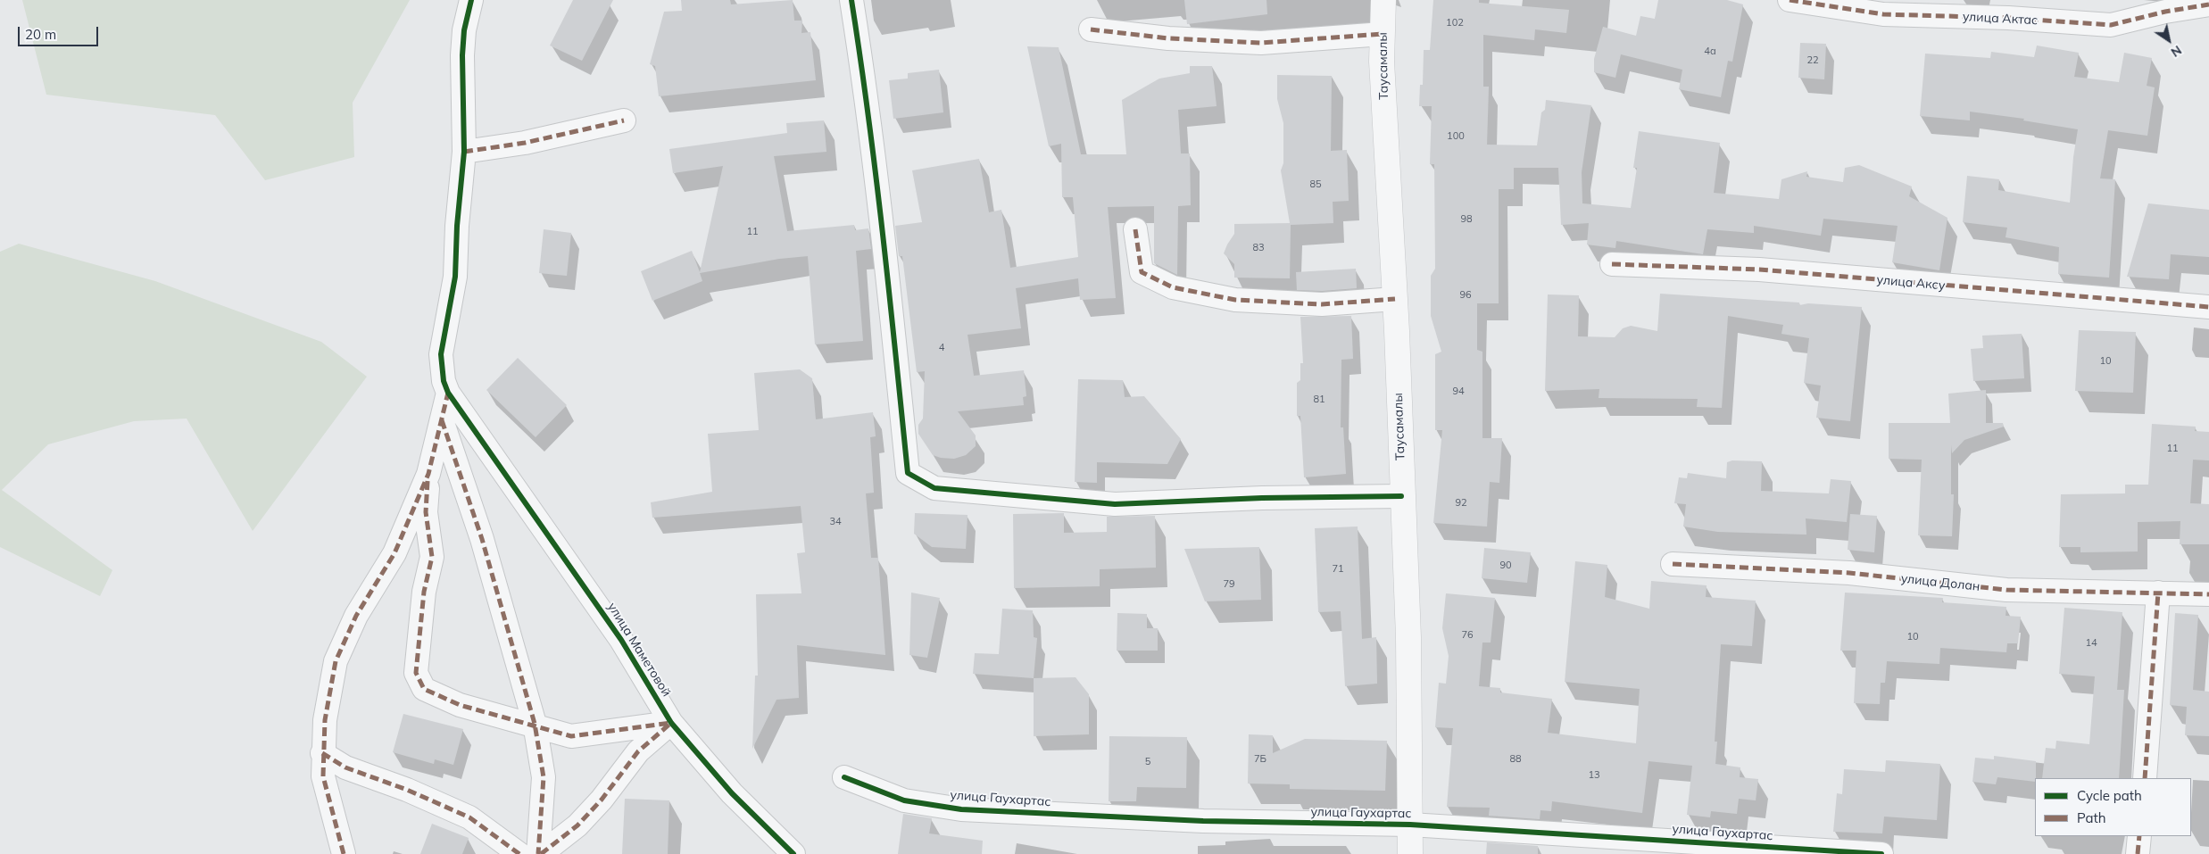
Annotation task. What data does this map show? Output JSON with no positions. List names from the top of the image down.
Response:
{
  "streets": {
    "street": [
      "улица Актас",
      "Таусамалы",
      "улица Аксу",
      "улица Долан",
      "улица Маметовой",
      "улица Гаухартас"
    ]
  },
  "crossings": [
    ["Таусамалы", "улица Гаухартас"]
  ],
  "house_numbers": [
    "102",
    "4а",
    "22",
    "100",
    "85",
    "98",
    "11",
    "83",
    "96",
    "4",
    "10",
    "94",
    "81",
    "11",
    "92",
    "34",
    "90",
    "71",
    "79",
    "76",
    "10",
    "14",
    "7Б",
    "88",
    "5",
    "13"
  ],
  "legend": ["Cycle path", "Path"],
  "scale_bar": "20 m",
  "north": "bottom right"
}
